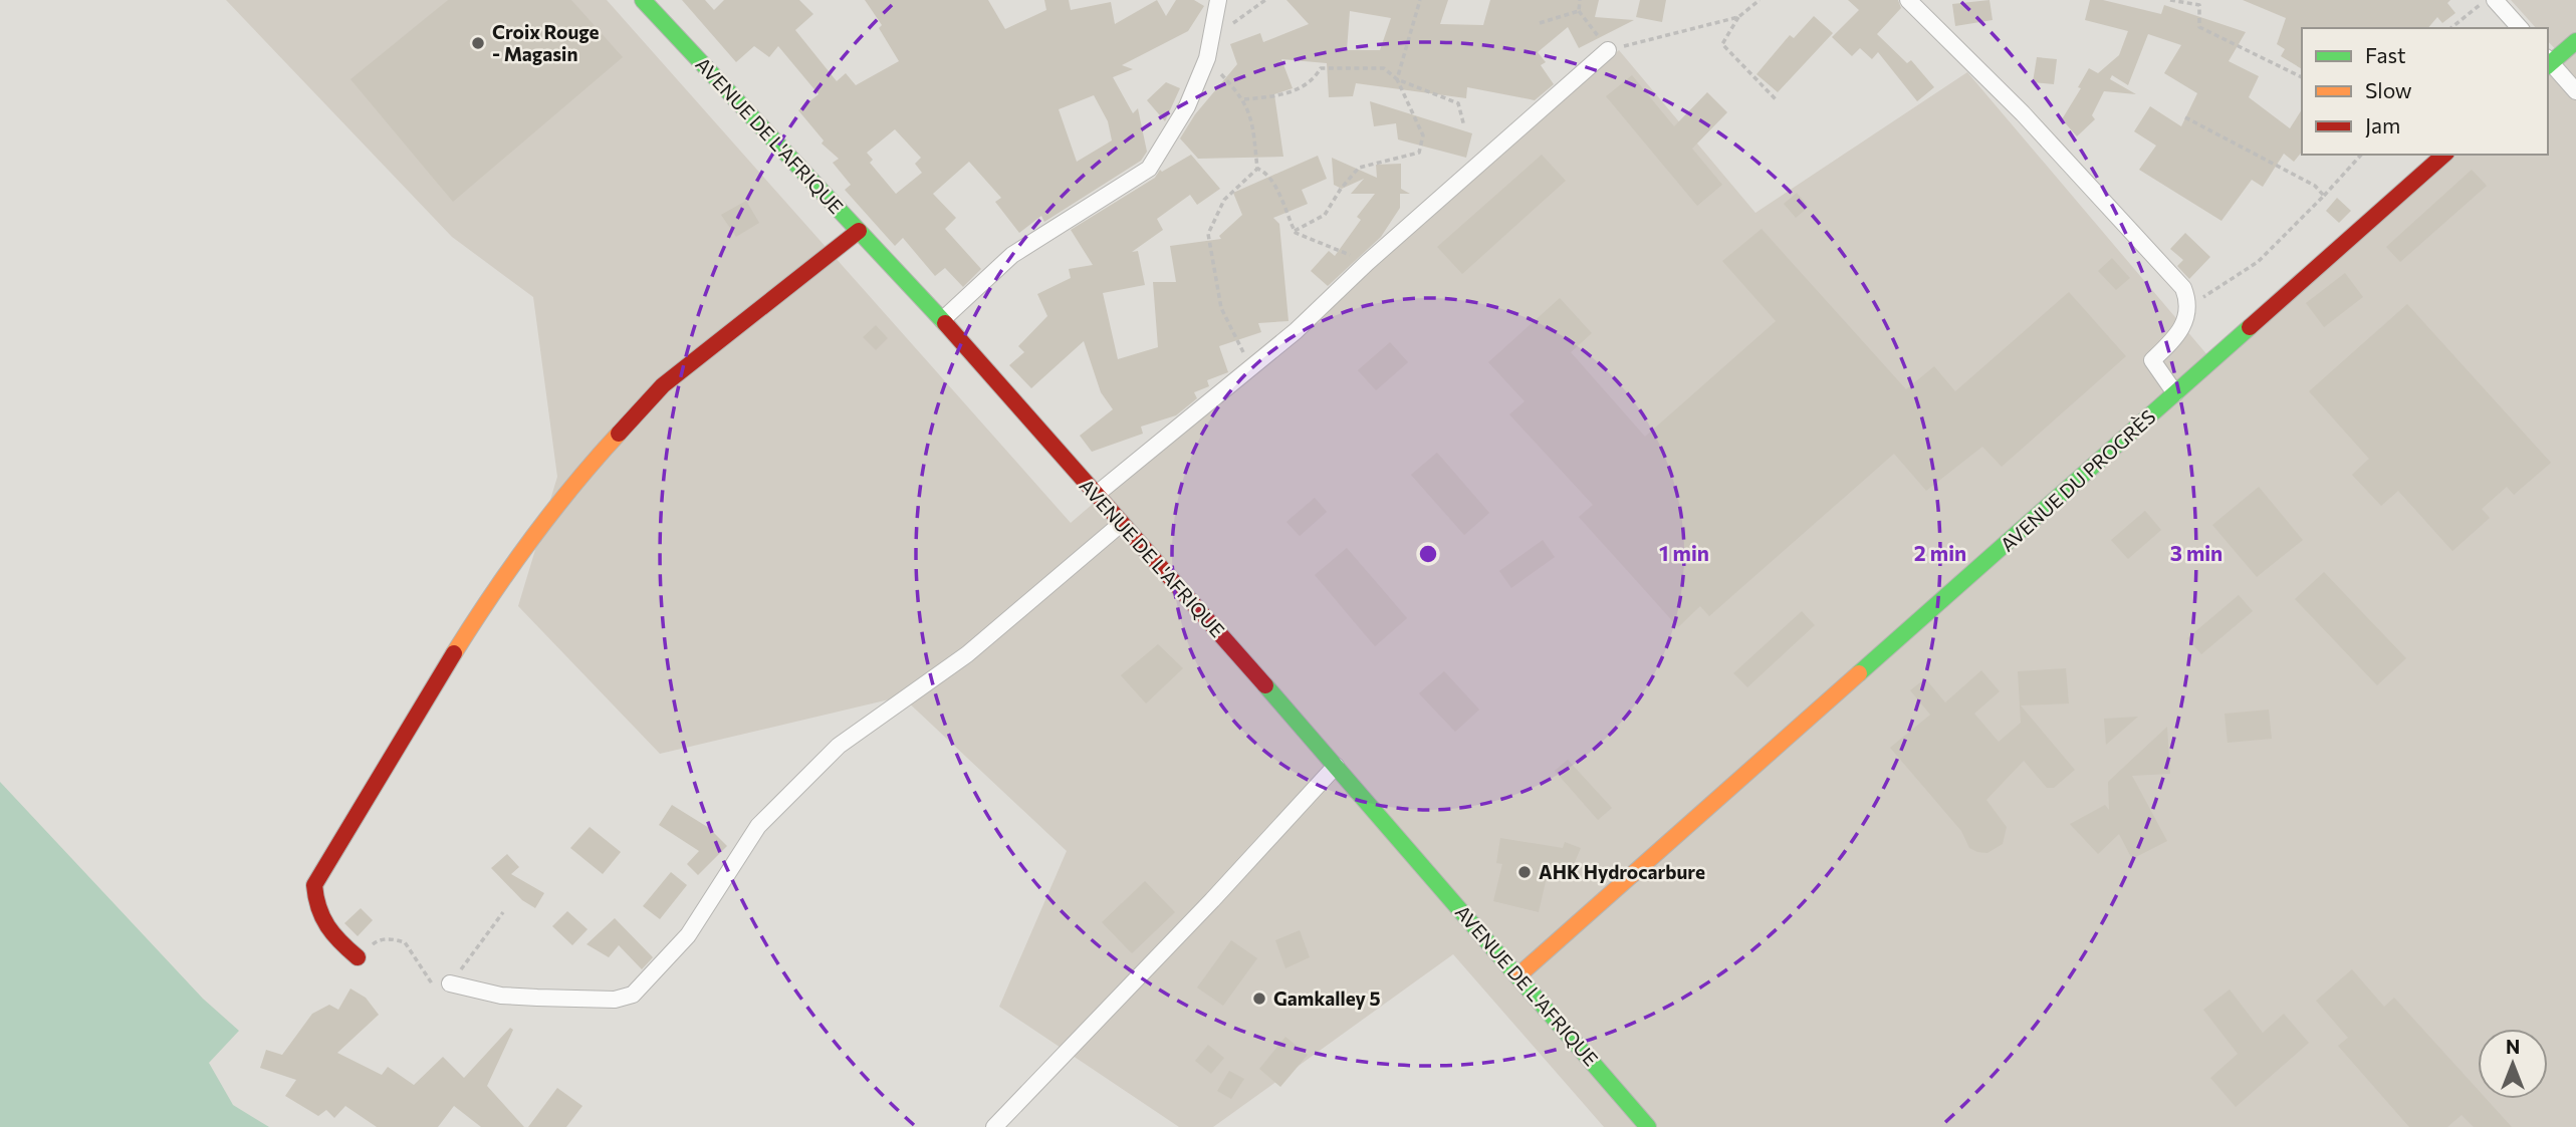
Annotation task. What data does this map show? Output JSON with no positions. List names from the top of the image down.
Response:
{
  "streets": {
    "street": ["AVENUE DE L'AFRIQUE", "AVENUE DU PROGRÈS"]
  },
  "crossings": [
    ["AVENUE DE L'AFRIQUE", "AVENUE DU PROGRÈS"]
  ],
  "places": ["Croix Rouge - Magasin", "AHK Hydrocarbure", "Gamkalley 5"],
  "legend": ["Fast", "Slow", "Jam"],
  "north": "top",
  "rings": ["1 min", "2 min", "3 min"]
}
